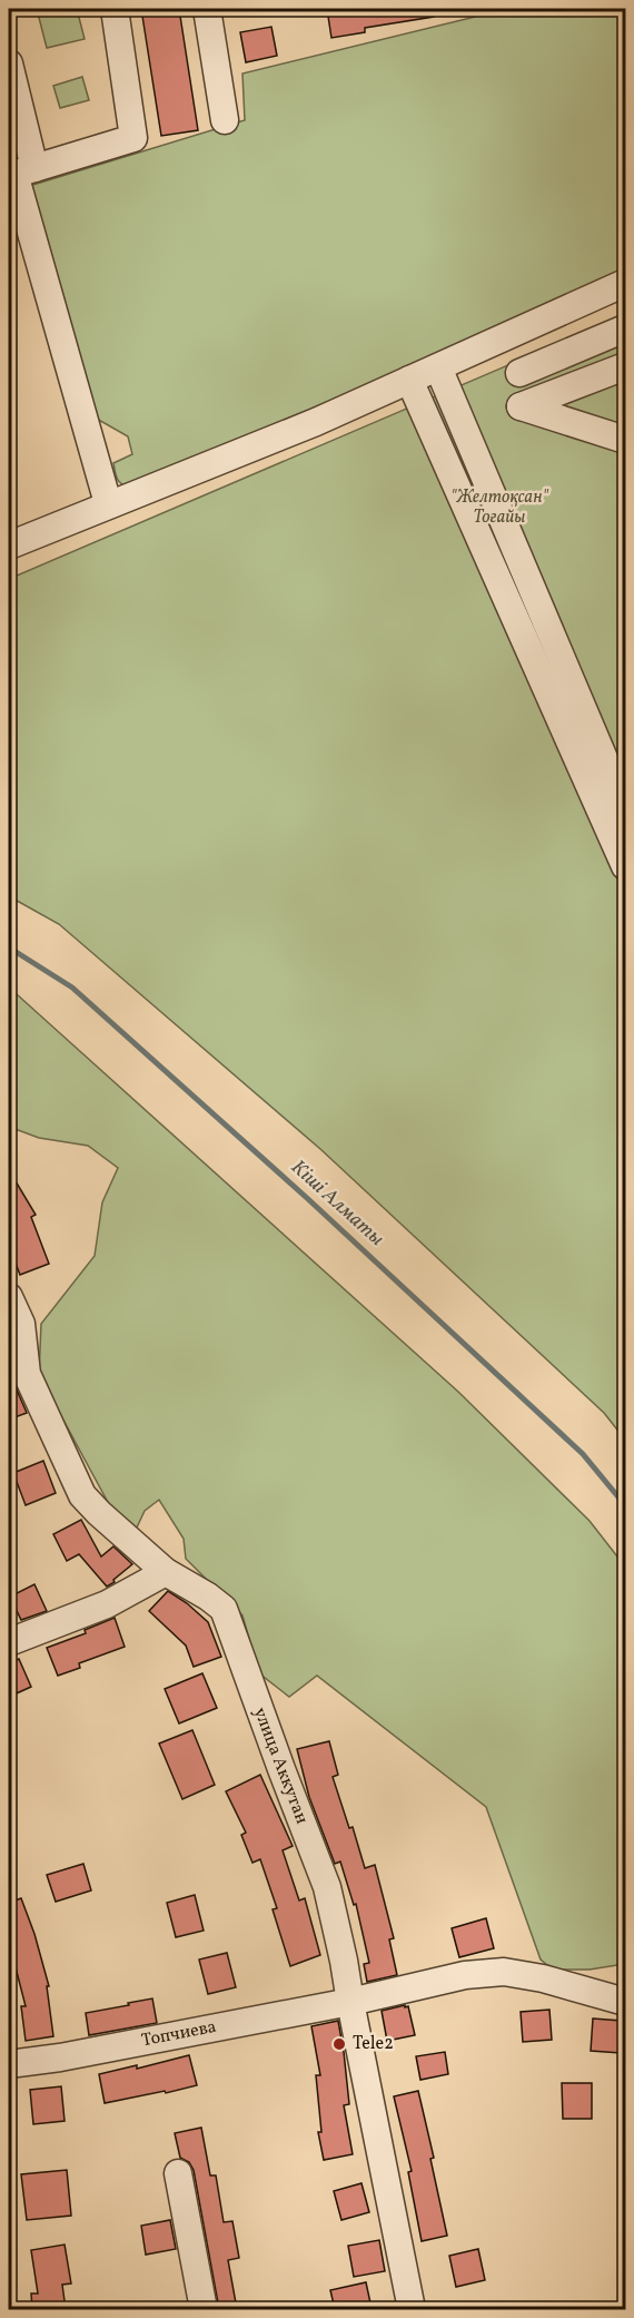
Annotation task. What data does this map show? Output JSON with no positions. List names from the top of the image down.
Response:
{
  "streets": {
    "street": ["улица Аккутан", "Топчиева"]
  },
  "crossings": [
    ["улица Аккутан", "Топчиева"]
  ],
  "water": ["Кіші Алматы"],
  "parks": ["\"Желтоқсан\" Тоғайы"],
  "places": ["Tele2"]
}
